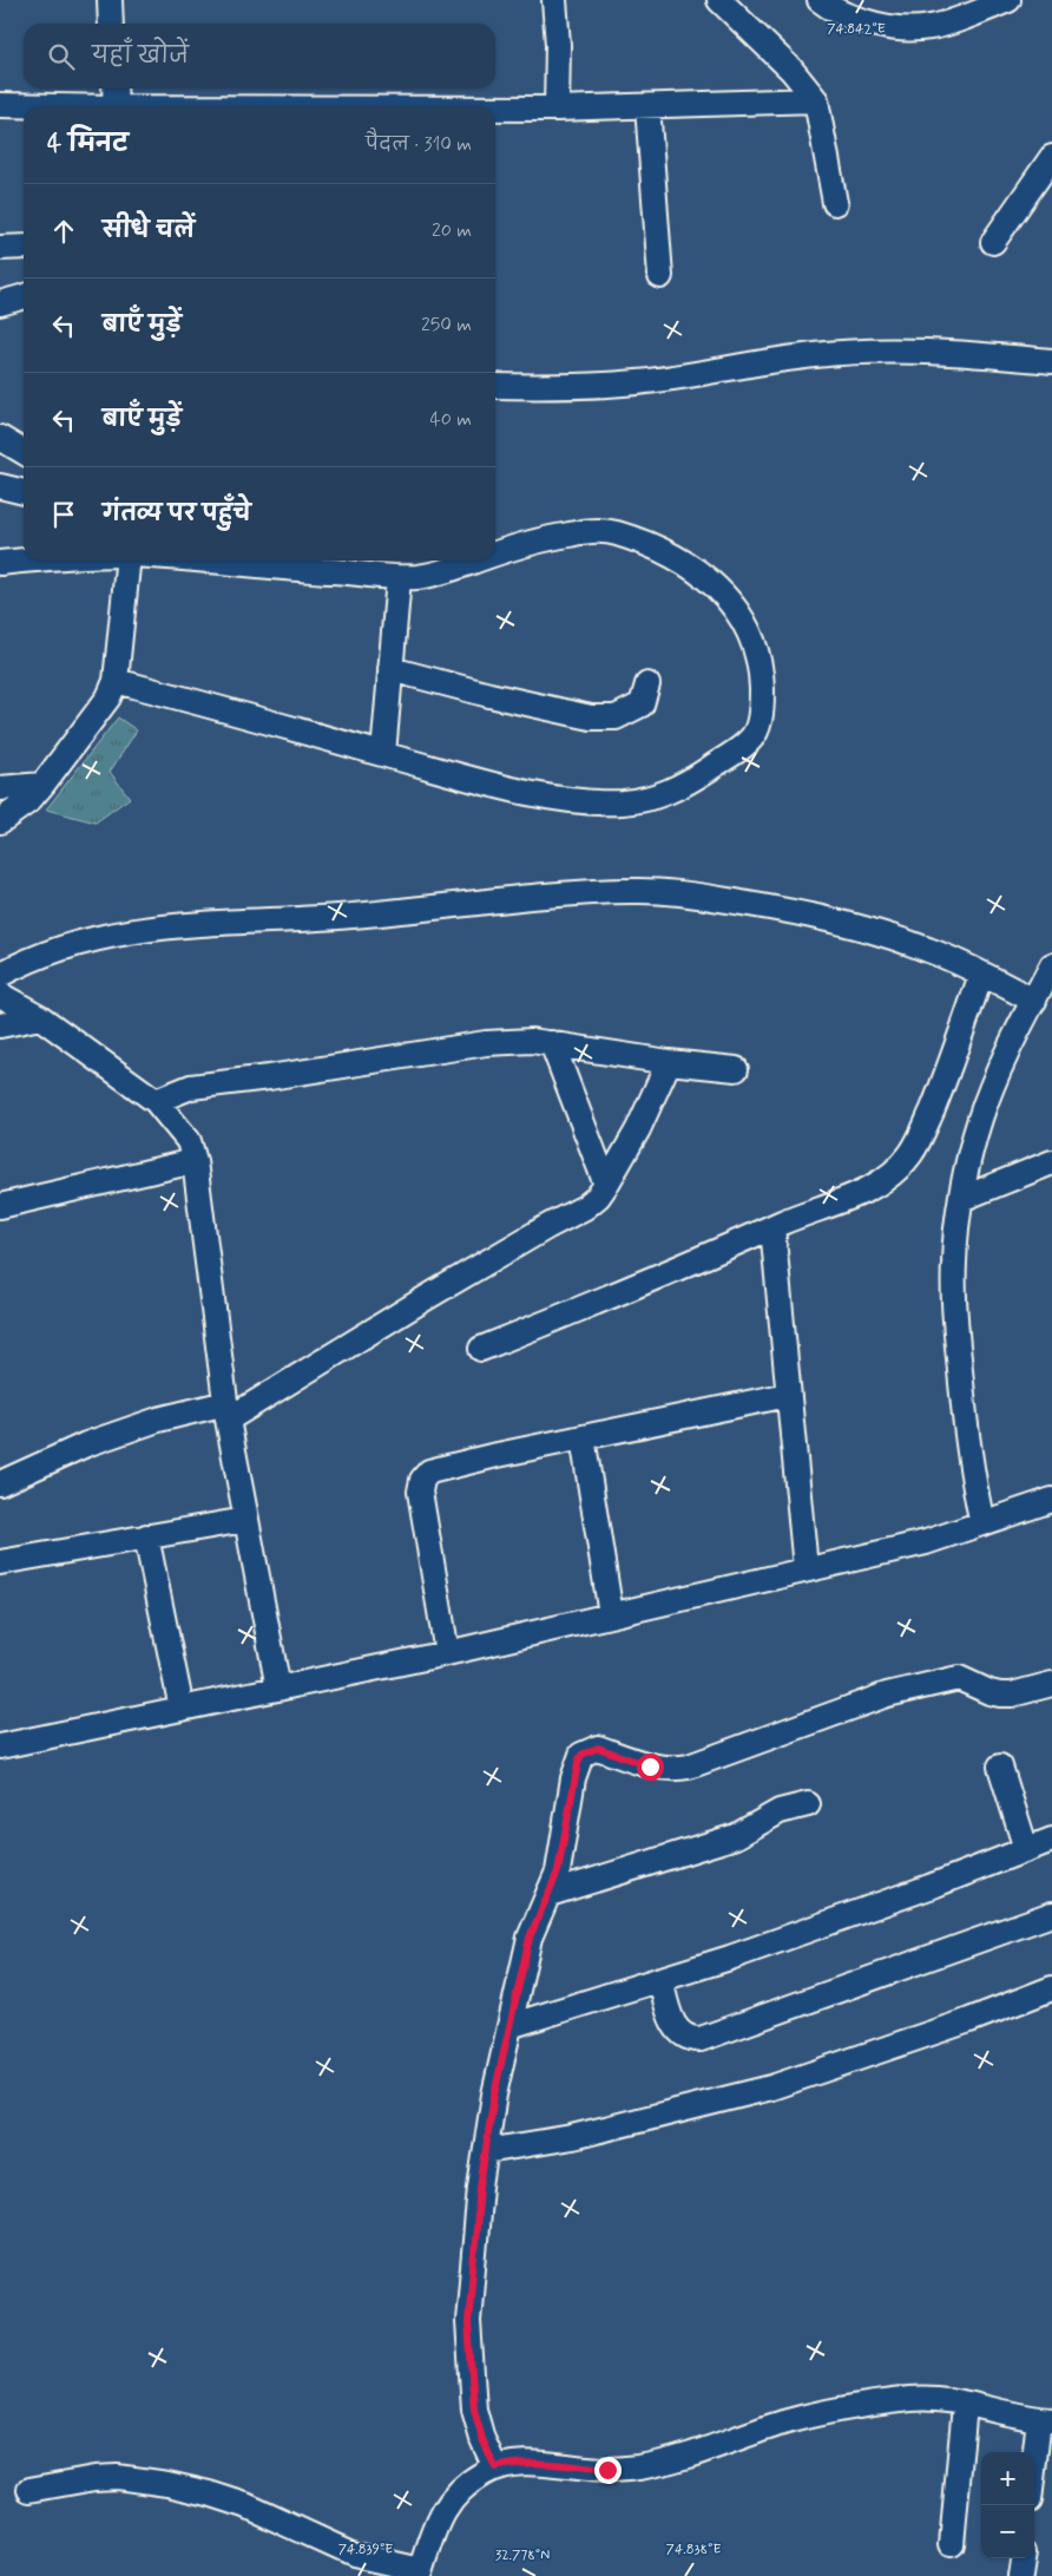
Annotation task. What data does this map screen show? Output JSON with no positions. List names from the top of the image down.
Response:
{
  "page": {
    "search": "यहाँ खोजें",
    "heading": ["4 मिनट", "पैदल · 310 m"],
    "list": [
      ["सीधे चलें", "20 m"],
      ["बाएँ मुड़ें", "250 m"],
      ["बाएँ मुड़ें", "40 m"],
      "गंतव्य पर पहुँचे"
    ],
    "map_buttons": ["+", "−"]
  },
  "coordinates": [
    "74.842°E",
    "74.839°E",
    "74.838°E",
    "32.778°N"
  ]
}
